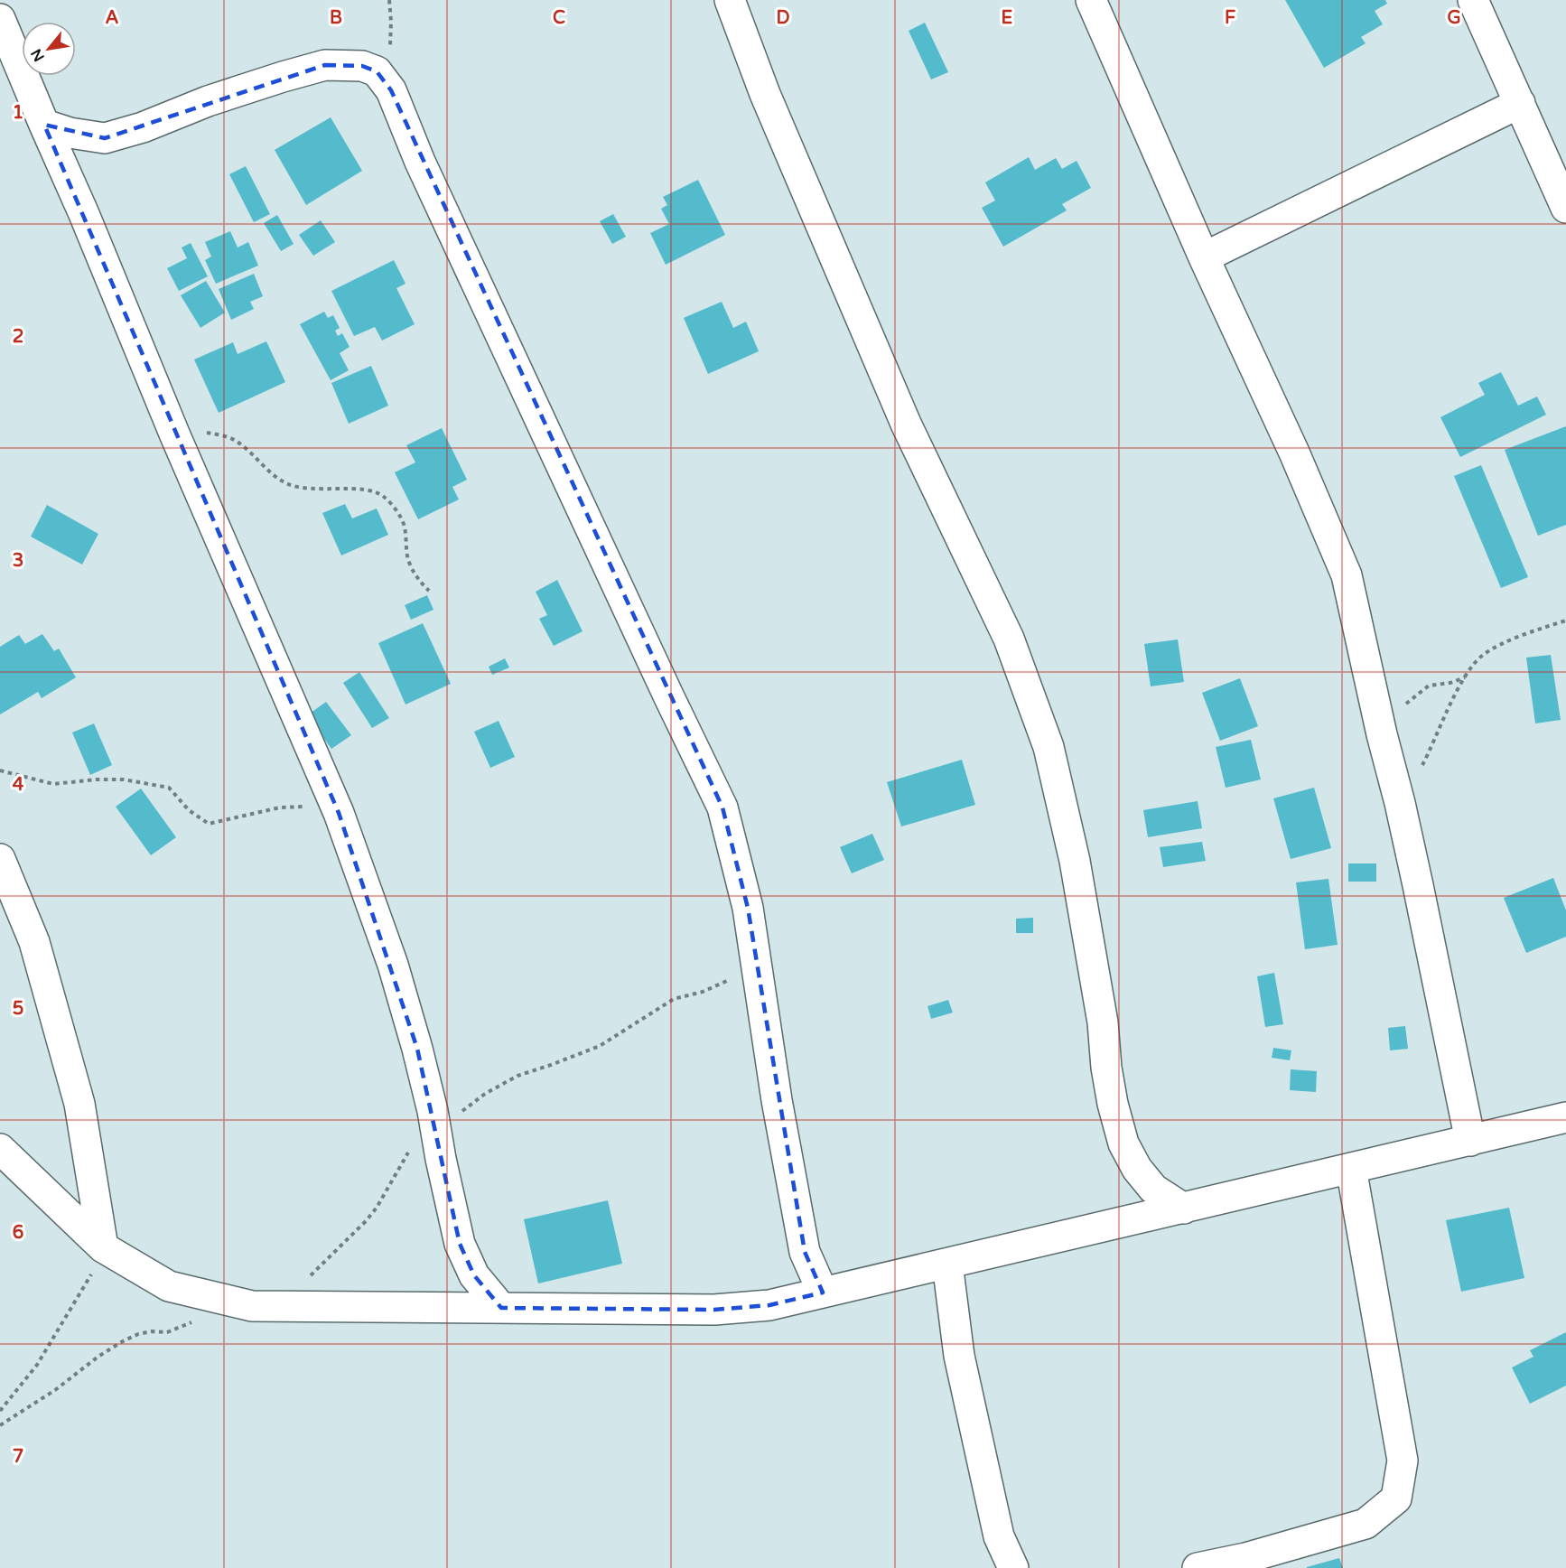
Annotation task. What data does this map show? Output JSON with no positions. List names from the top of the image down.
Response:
{
  "north": "bottom left",
  "grid": {
    "columns": [
      "A",
      "B",
      "C",
      "D",
      "E",
      "F",
      "G"
    ],
    "rows": [
      "1",
      "2",
      "3",
      "4",
      "5",
      "6",
      "7"
    ]
  }
}
